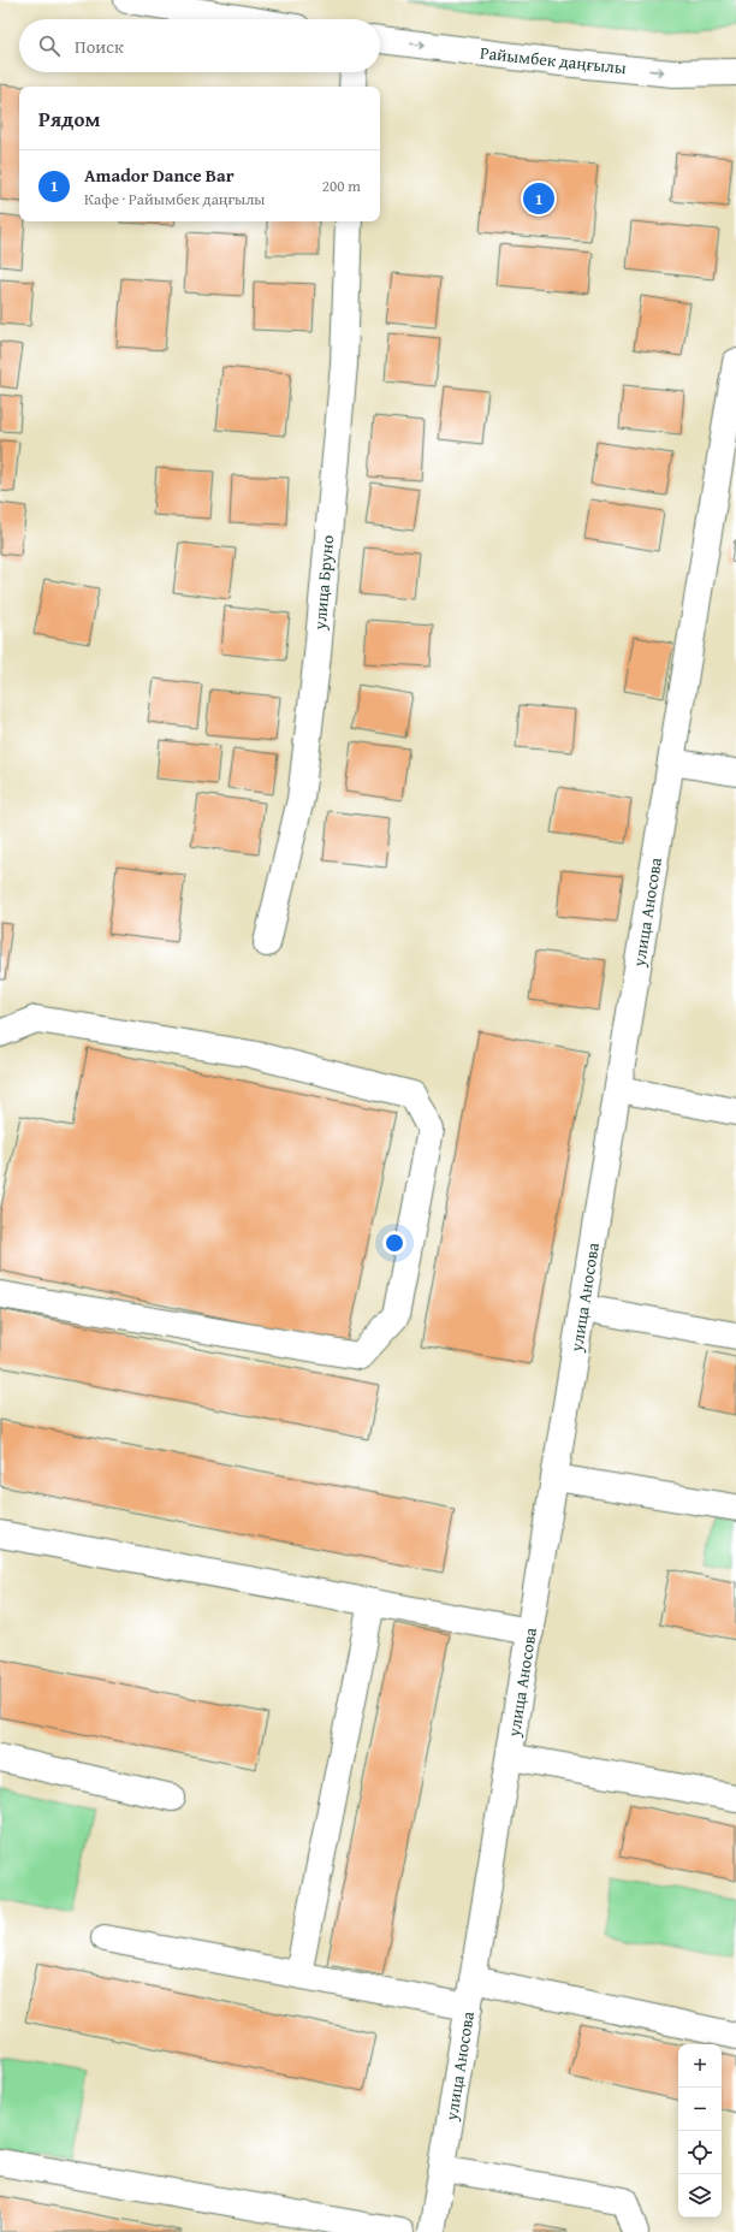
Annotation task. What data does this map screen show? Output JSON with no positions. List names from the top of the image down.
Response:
{
  "streets": {
    "street": ["Райымбек даңғылы", "улица Бруно", "улица Аносова"]
  },
  "one_way": ["Райымбек даңғылы"],
  "page": {
    "search": "Поиск",
    "heading": "Рядом",
    "list": [
      {
        "mark": "1",
        "name": "Amador Dance Bar",
        "note": "Кафе · Райымбек даңғылы",
        "value": "200 m"
      }
    ],
    "pins": "1",
    "map_buttons": ["+", "−"]
  }
}
